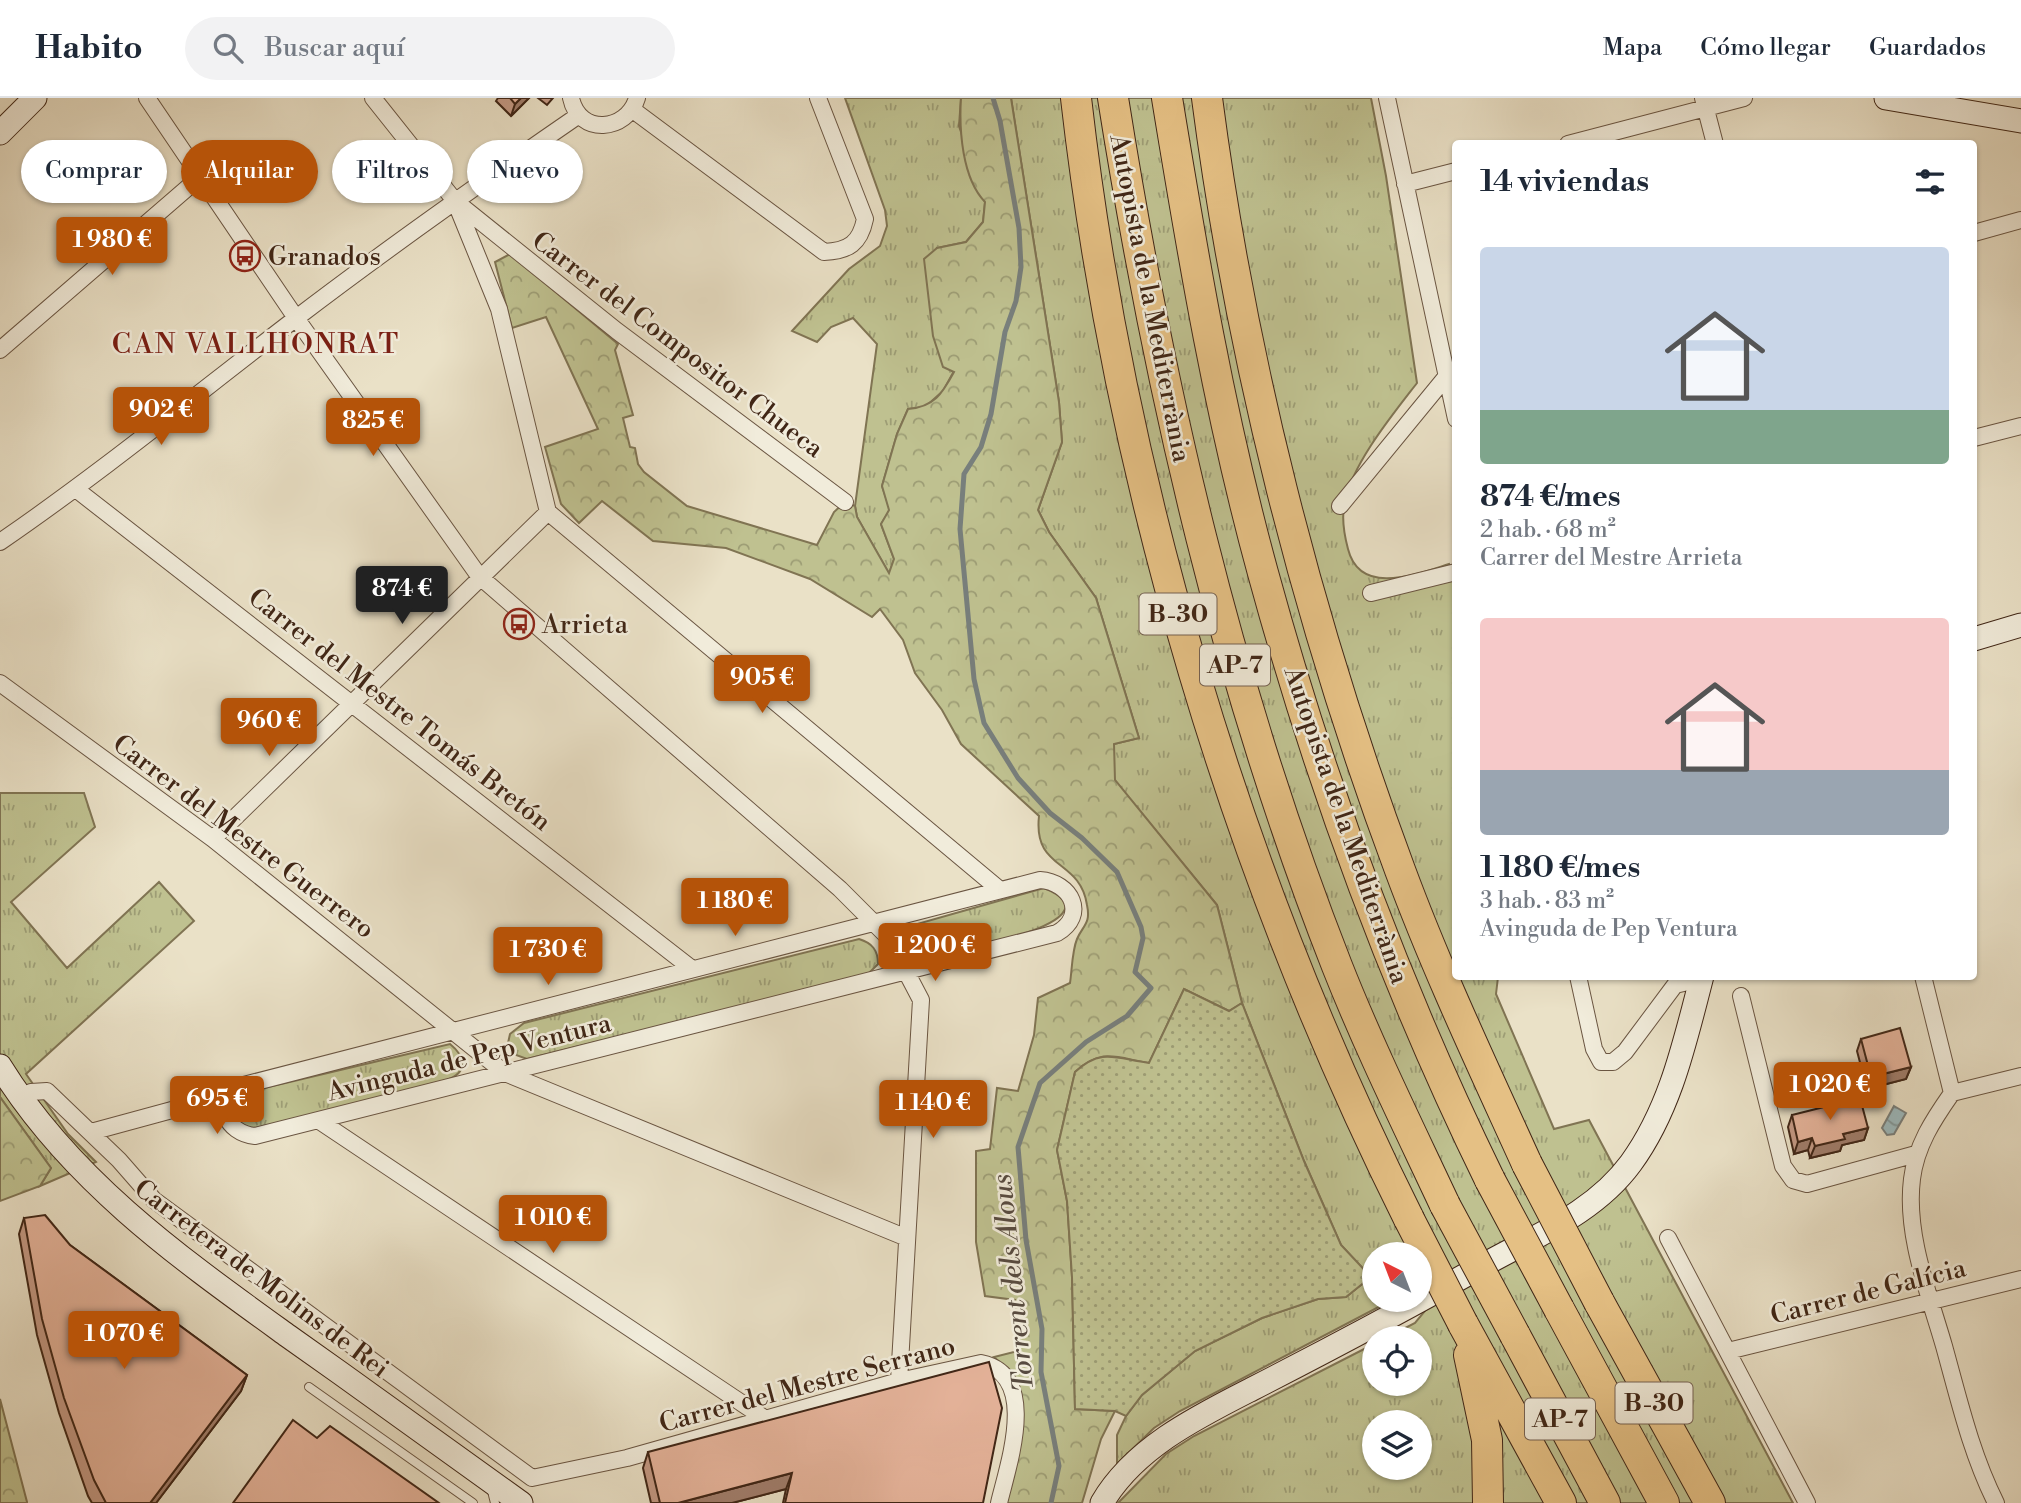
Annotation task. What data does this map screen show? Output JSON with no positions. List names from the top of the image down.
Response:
{
  "streets": {
    "highway": ["Autopista de la Mediterrània", "B-30", "AP-7"],
    "street": [
      "Carrer del Compositor Chueca",
      "Carrer del Mestre Tomás Bretón",
      "Carrer del Mestre Guerrero",
      "Avinguda de Pep Ventura",
      "Carretera de Molins de Rei",
      "Carrer de Galícia",
      "Carrer del Mestre Serrano"
    ]
  },
  "crossings": [
    ["Carrer del Mestre Tomás Bretón", "Avinguda de Pep Ventura"],
    ["Carrer del Mestre Guerrero", "Avinguda de Pep Ventura"]
  ],
  "districts": ["CAN VALLHONRAT"],
  "water": ["Torrent dels Alous"],
  "places": {
    "bus stop": ["Granados", "Arrieta"]
  },
  "north": "top left",
  "page": {
    "header": "Habito",
    "search": "Buscar aquí",
    "nav": ["Mapa", "Cómo llegar", "Guardados"],
    "chip": [
      "Comprar",
      "Alquilar",
      "Filtros",
      "Nuevo"
    ],
    "heading": "14 viviendas",
    "price": [
      "1 980 €",
      "902 €",
      "825 €",
      "874 €",
      "905 €",
      "960 €",
      "1 180 €",
      "1 200 €",
      "1 730 €",
      "1 020 €",
      "695 €",
      "1 140 €",
      "1 010 €",
      "1 070 €"
    ],
    "list": [
      {
        "name": "874 €/mes",
        "note": "2 hab. · 68 m² · Carrer del Mestre Arrieta"
      },
      {
        "name": "1 180 €/mes",
        "note": "3 hab. · 83 m² · Avinguda de Pep Ventura"
      }
    ]
  }
}
